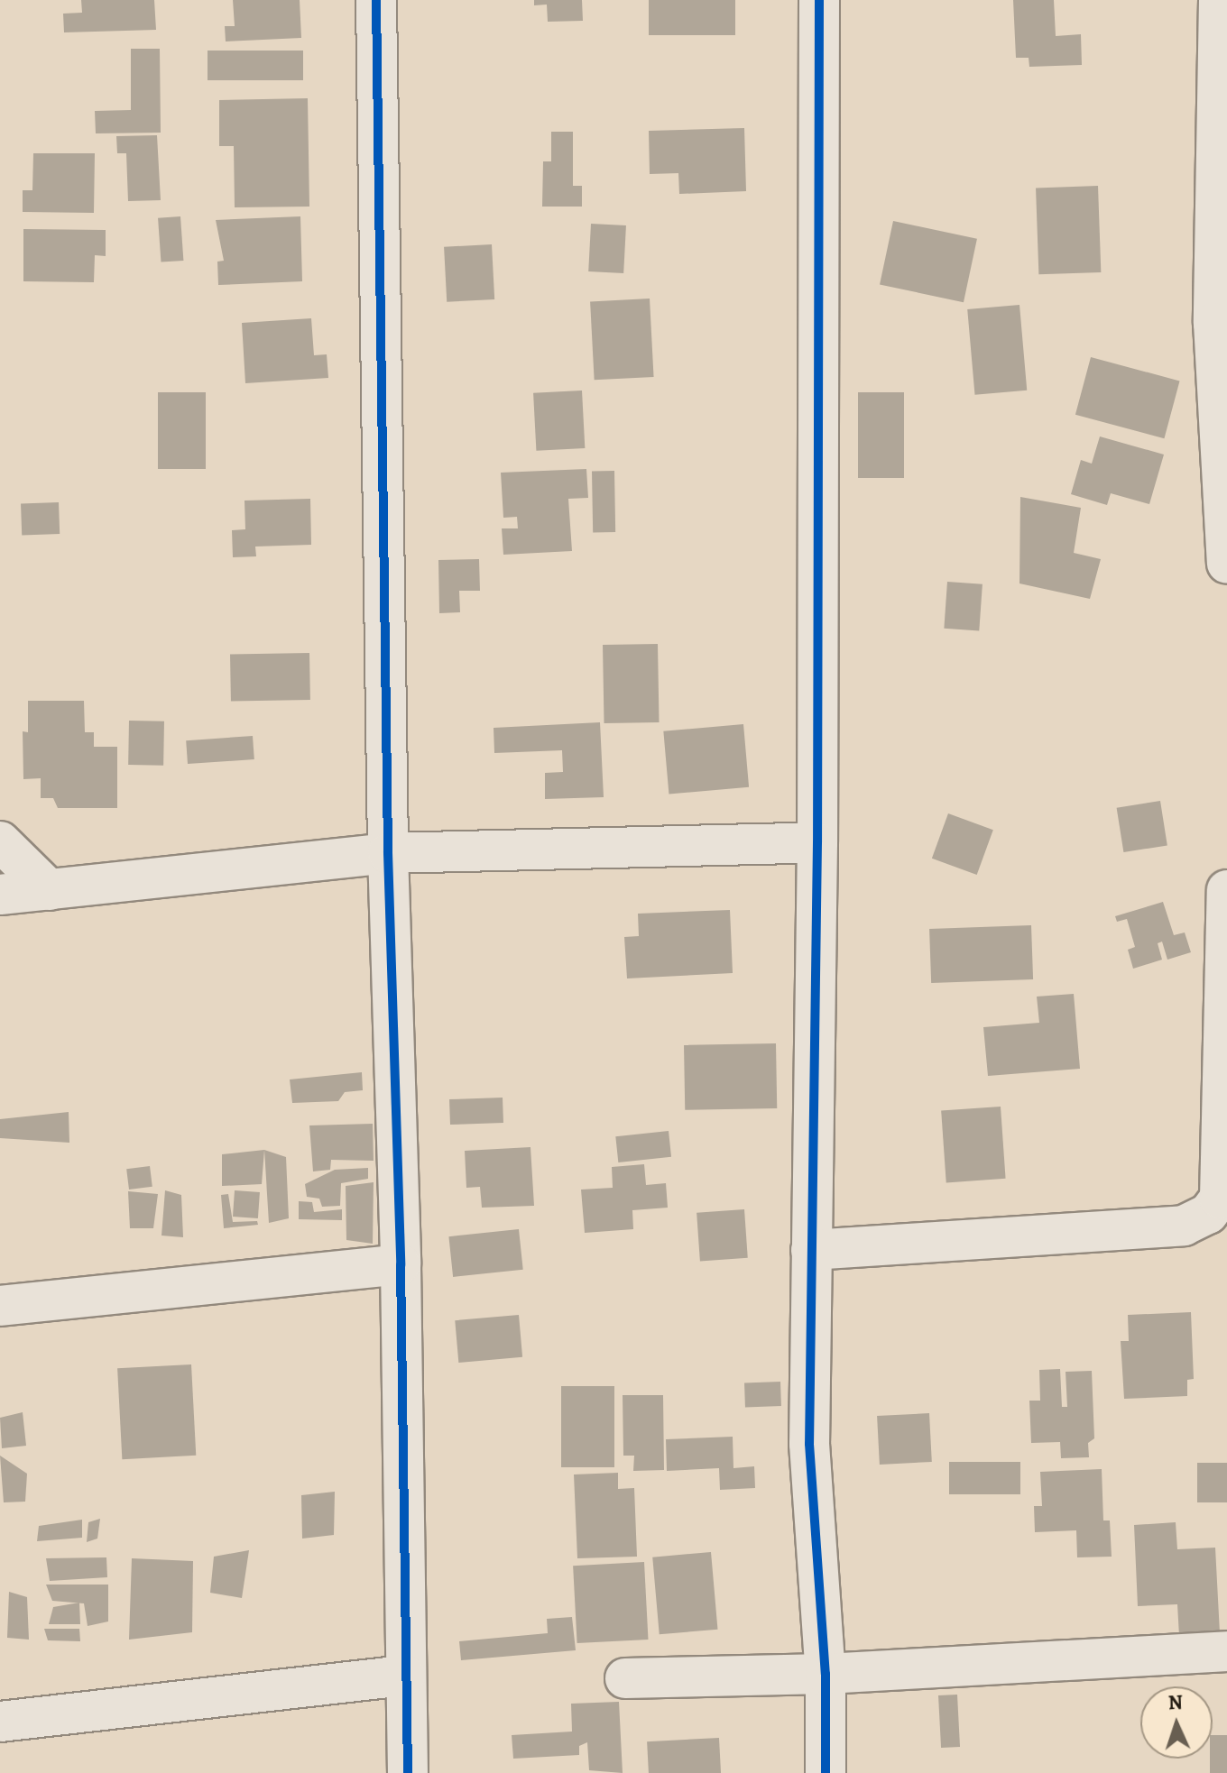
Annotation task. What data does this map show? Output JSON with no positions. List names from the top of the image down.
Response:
{
  "north": "top"
}
